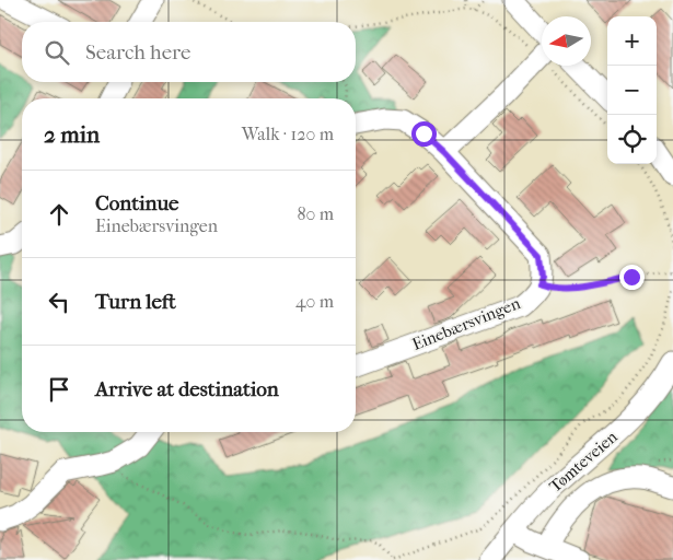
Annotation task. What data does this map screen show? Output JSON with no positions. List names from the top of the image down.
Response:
{
  "streets": {
    "street": ["Einebærsvingen", "Tømteveien"]
  },
  "north": "left",
  "page": {
    "map_buttons": ["+", "−"],
    "search": "Search here",
    "heading": ["2 min", "Walk · 120 m"],
    "list": [
      ["Continue", "Einebærsvingen", "80 m"],
      ["Turn left", "40 m"],
      "Arrive at destination"
    ]
  }
}
